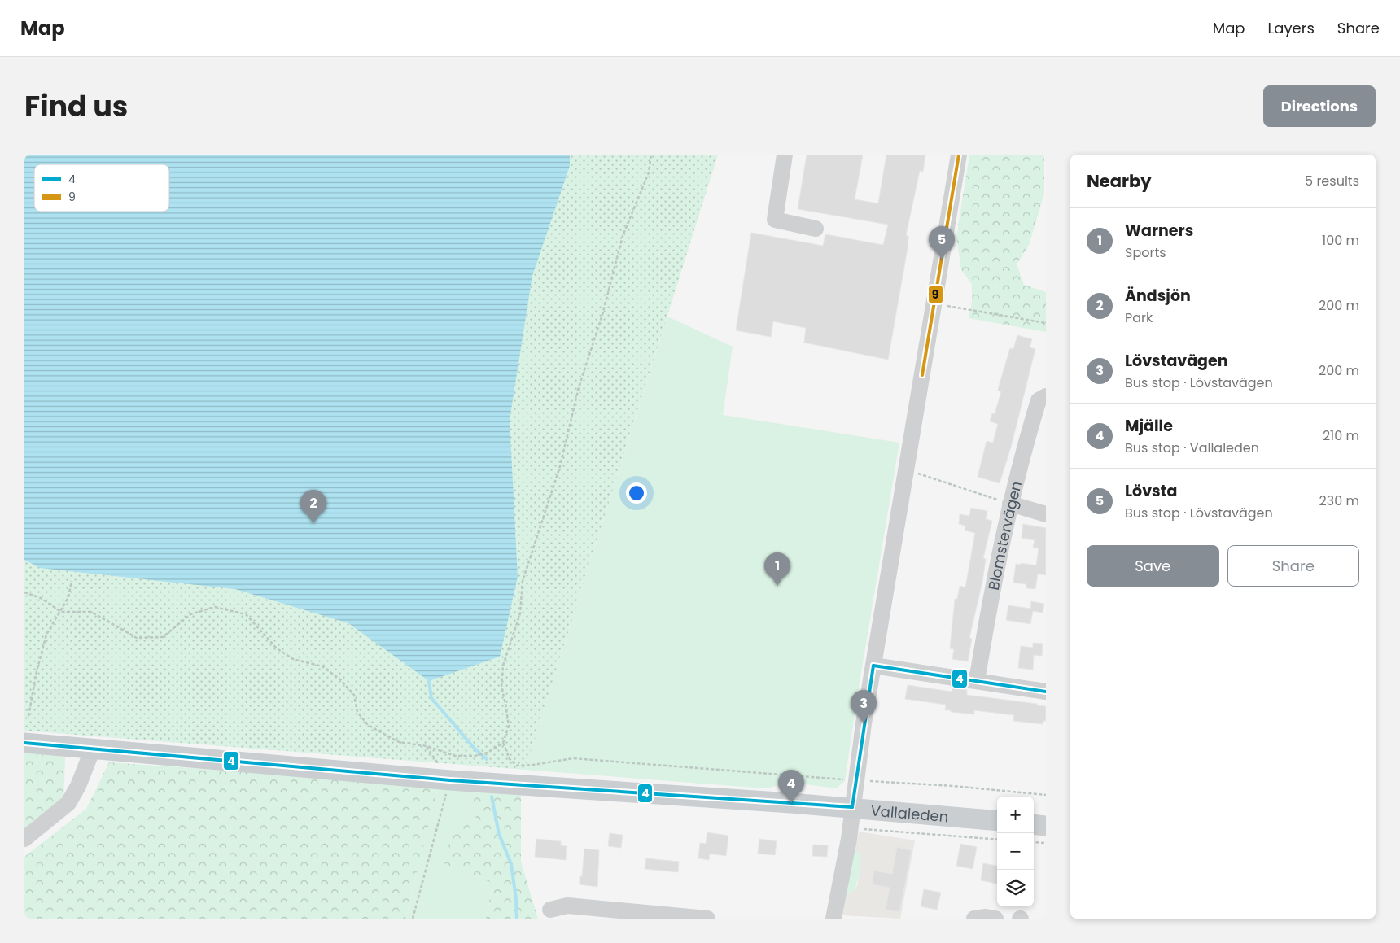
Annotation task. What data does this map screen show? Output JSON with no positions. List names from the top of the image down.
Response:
{
  "streets": {
    "main road": ["Vallaleden"],
    "street": ["Blomstervägen"]
  },
  "lines": ["transit line 9", "transit line 4"],
  "legend": ["4", "9"],
  "page": {
    "header": "Map",
    "nav": ["Map", "Layers", "Share"],
    "title": "Find us",
    "buttons": [
      "Directions",
      ["Save", "Share"]
    ],
    "heading": ["Nearby", "5 results"],
    "list": [
      {
        "mark": "1",
        "name": "Warners",
        "note": "Sports",
        "value": "100 m"
      },
      {
        "mark": "2",
        "name": "Ändsjön",
        "note": "Park",
        "value": "200 m"
      },
      {
        "mark": "3",
        "name": "Lövstavägen",
        "note": "Bus stop · Lövstavägen",
        "value": "200 m"
      },
      {
        "mark": "4",
        "name": "Mjälle",
        "note": "Bus stop · Vallaleden",
        "value": "210 m"
      },
      {
        "mark": "5",
        "name": "Lövsta",
        "note": "Bus stop · Lövstavägen",
        "value": "230 m"
      }
    ],
    "pins": [
      "5",
      "2",
      "1",
      "3",
      "4"
    ],
    "map_buttons": ["+", "−"]
  }
}
